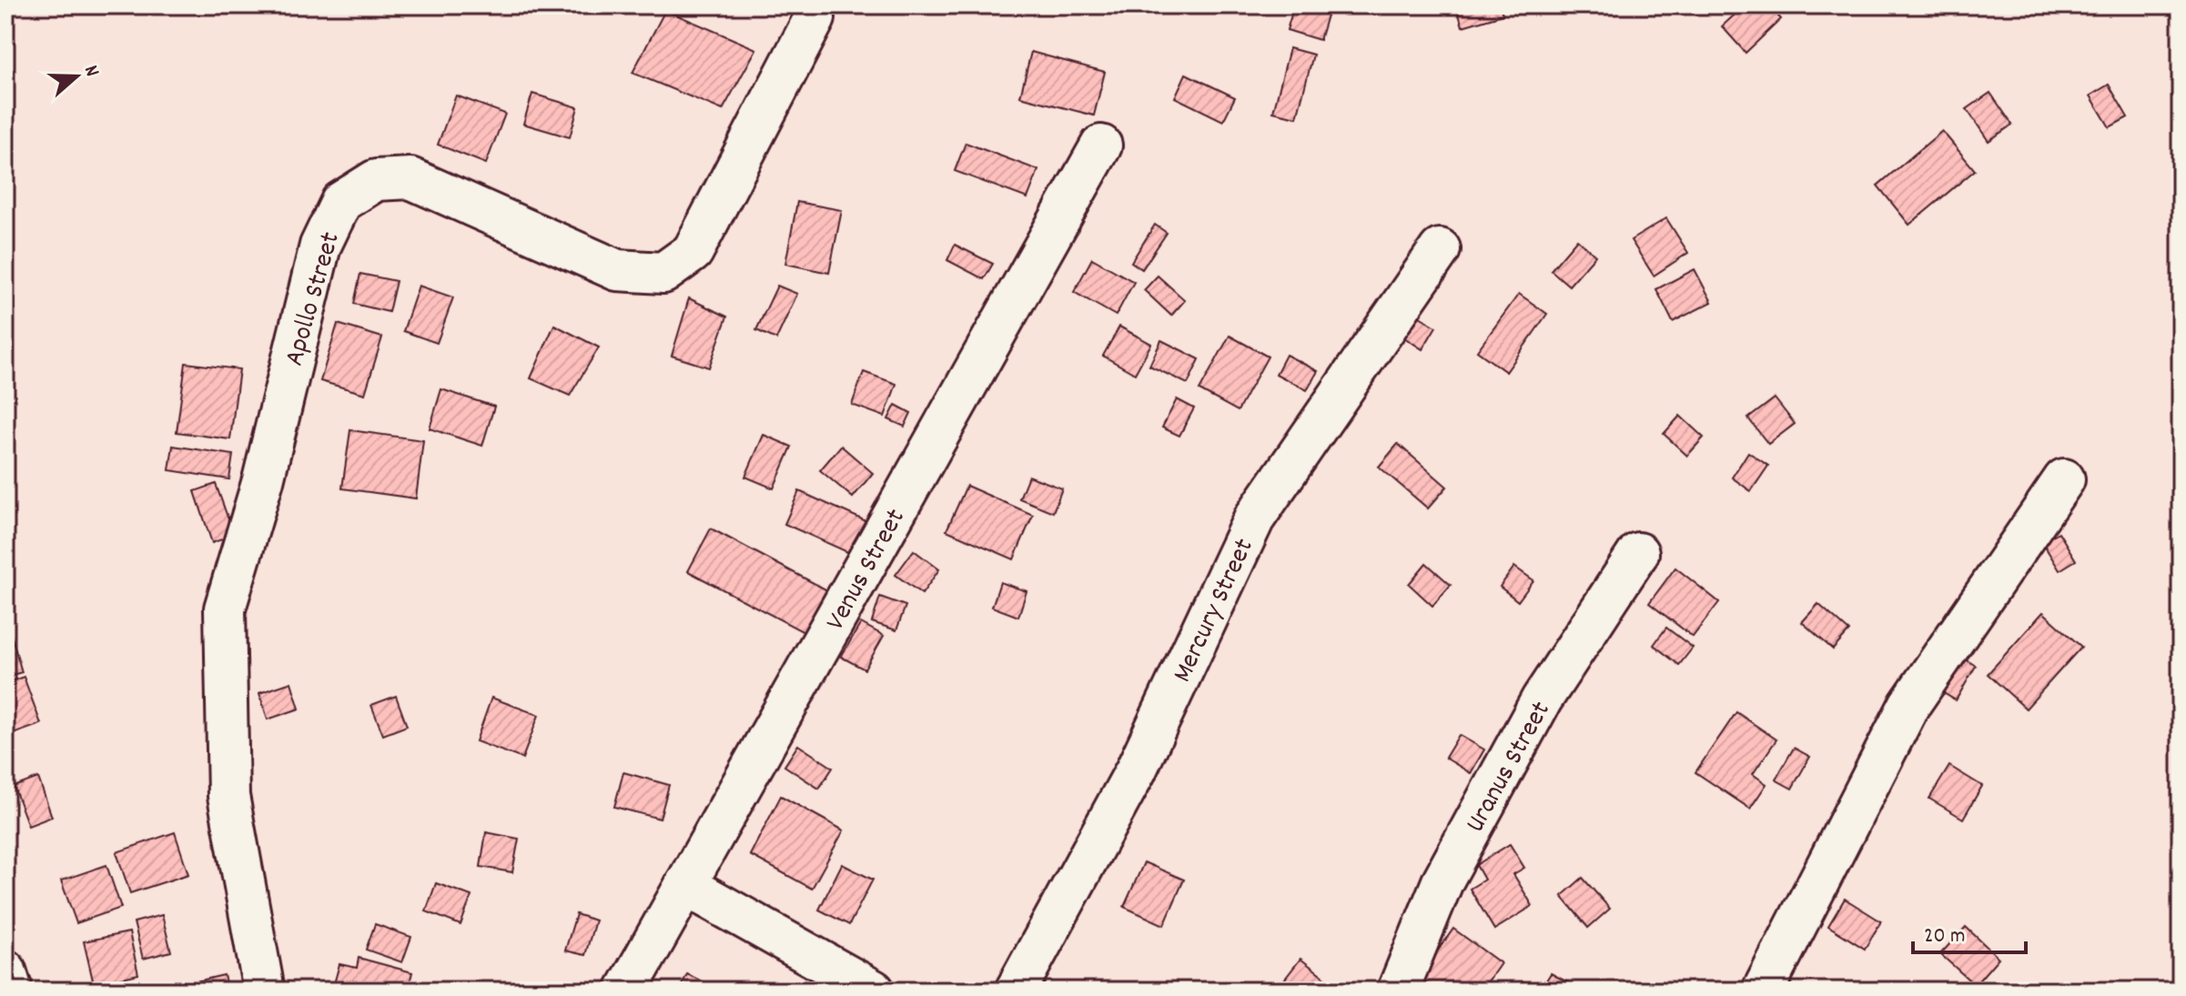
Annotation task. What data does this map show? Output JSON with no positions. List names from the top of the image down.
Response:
{
  "streets": {
    "street": [
      "Apollo Street",
      "Venus Street",
      "Mercury Street",
      "Uranus Street"
    ]
  },
  "scale_bar": "20 m",
  "north": "right"
}
